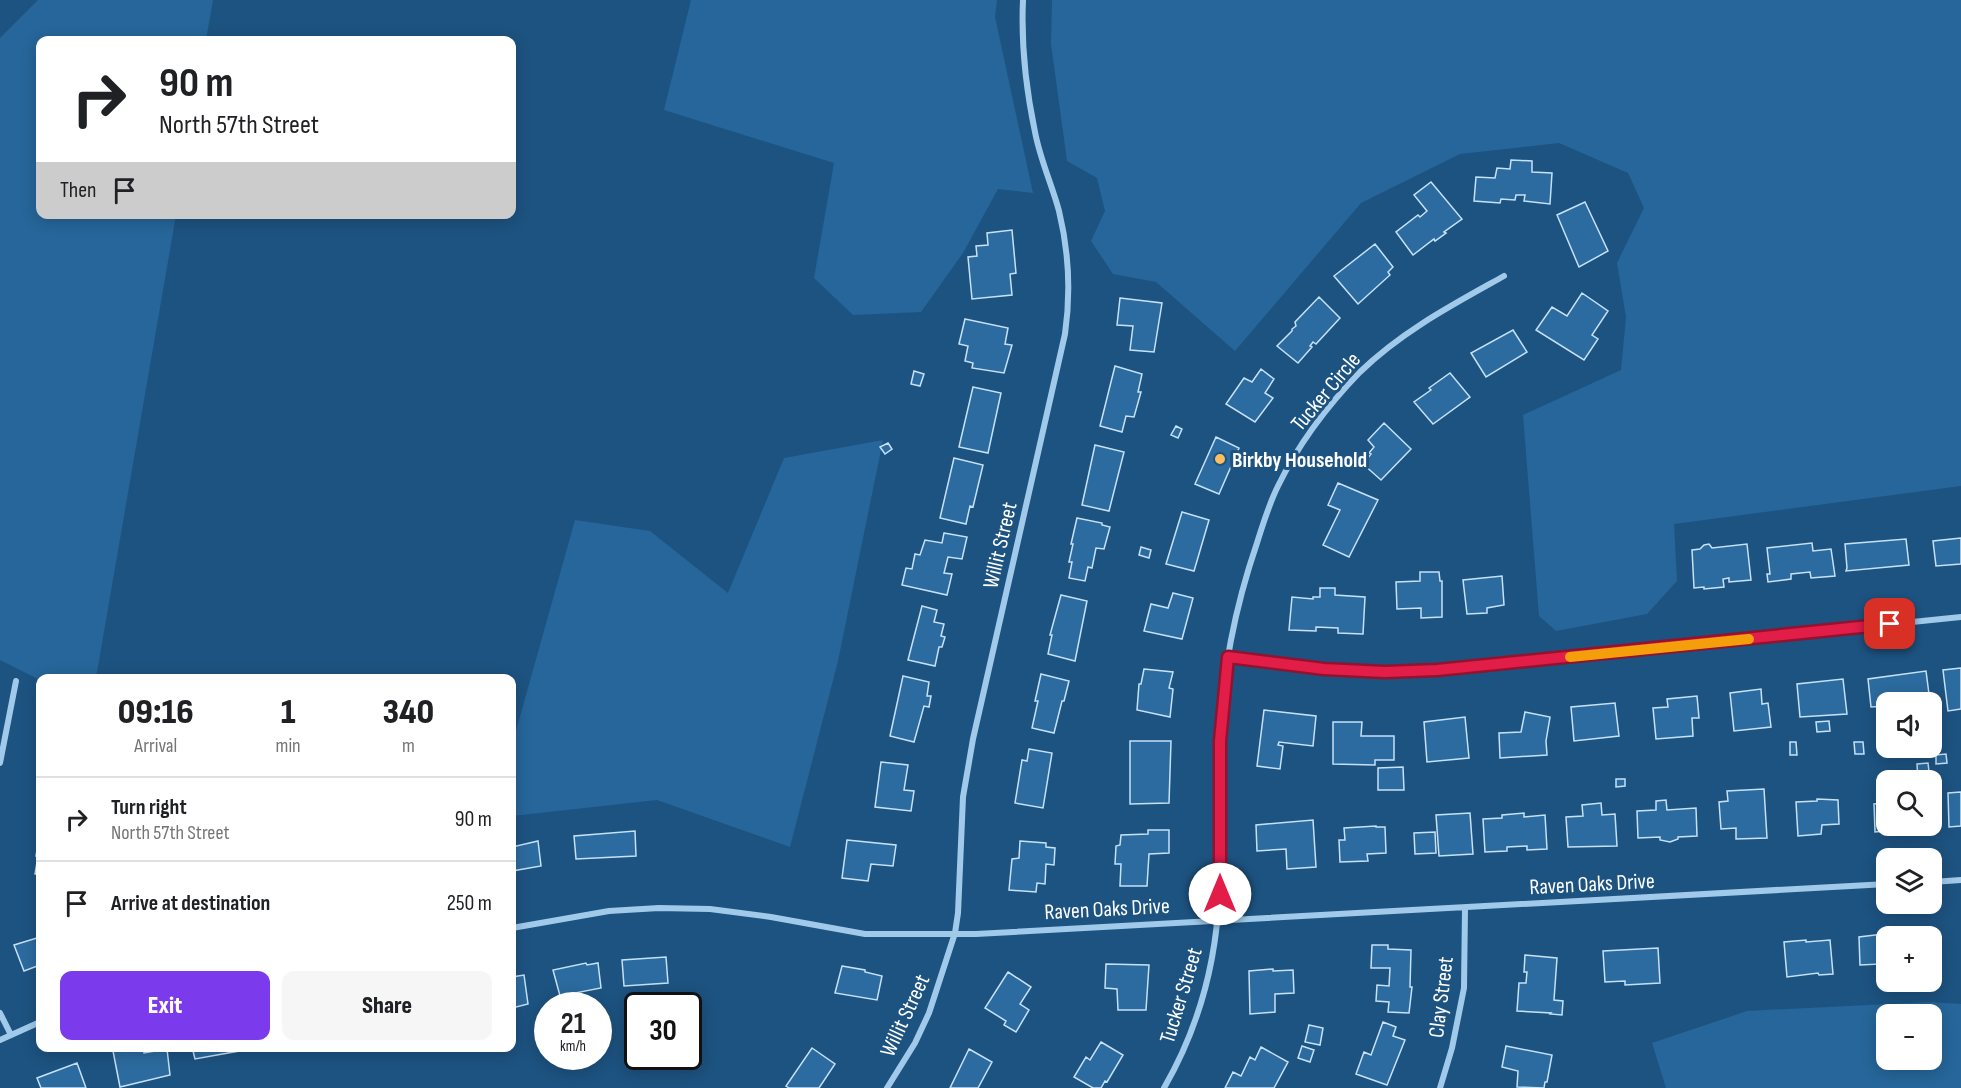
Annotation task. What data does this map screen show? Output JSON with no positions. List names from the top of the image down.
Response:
{
  "streets": {
    "street": [
      "Tucker Circle",
      "Willit Street",
      "Raven Oaks Drive",
      "Tucker Street",
      "Clay Street"
    ]
  },
  "crossings": [
    ["Tucker Circle", "Tucker Street"],
    ["Willit Street", "Raven Oaks Drive"],
    ["Raven Oaks Drive", "Tucker Street"],
    ["Raven Oaks Drive", "Clay Street"]
  ],
  "places": ["Birkby Household"],
  "page": {
    "turn": ["90 m", "North 57th Street"],
    "then": "Then",
    "eta": [
      "09:16",
      "Arrival",
      "1",
      "min",
      "340",
      "m"
    ],
    "map_buttons": ["+", "−"],
    "list": [
      {
        "name": "Turn right",
        "note": "North 57th Street",
        "value": "90 m"
      },
      {
        "name": "Arrive at destination",
        "value": "250 m"
      }
    ],
    "buttons": ["Exit", "Share"],
    "speed": "21 km/h",
    "limit": "30"
  }
}
